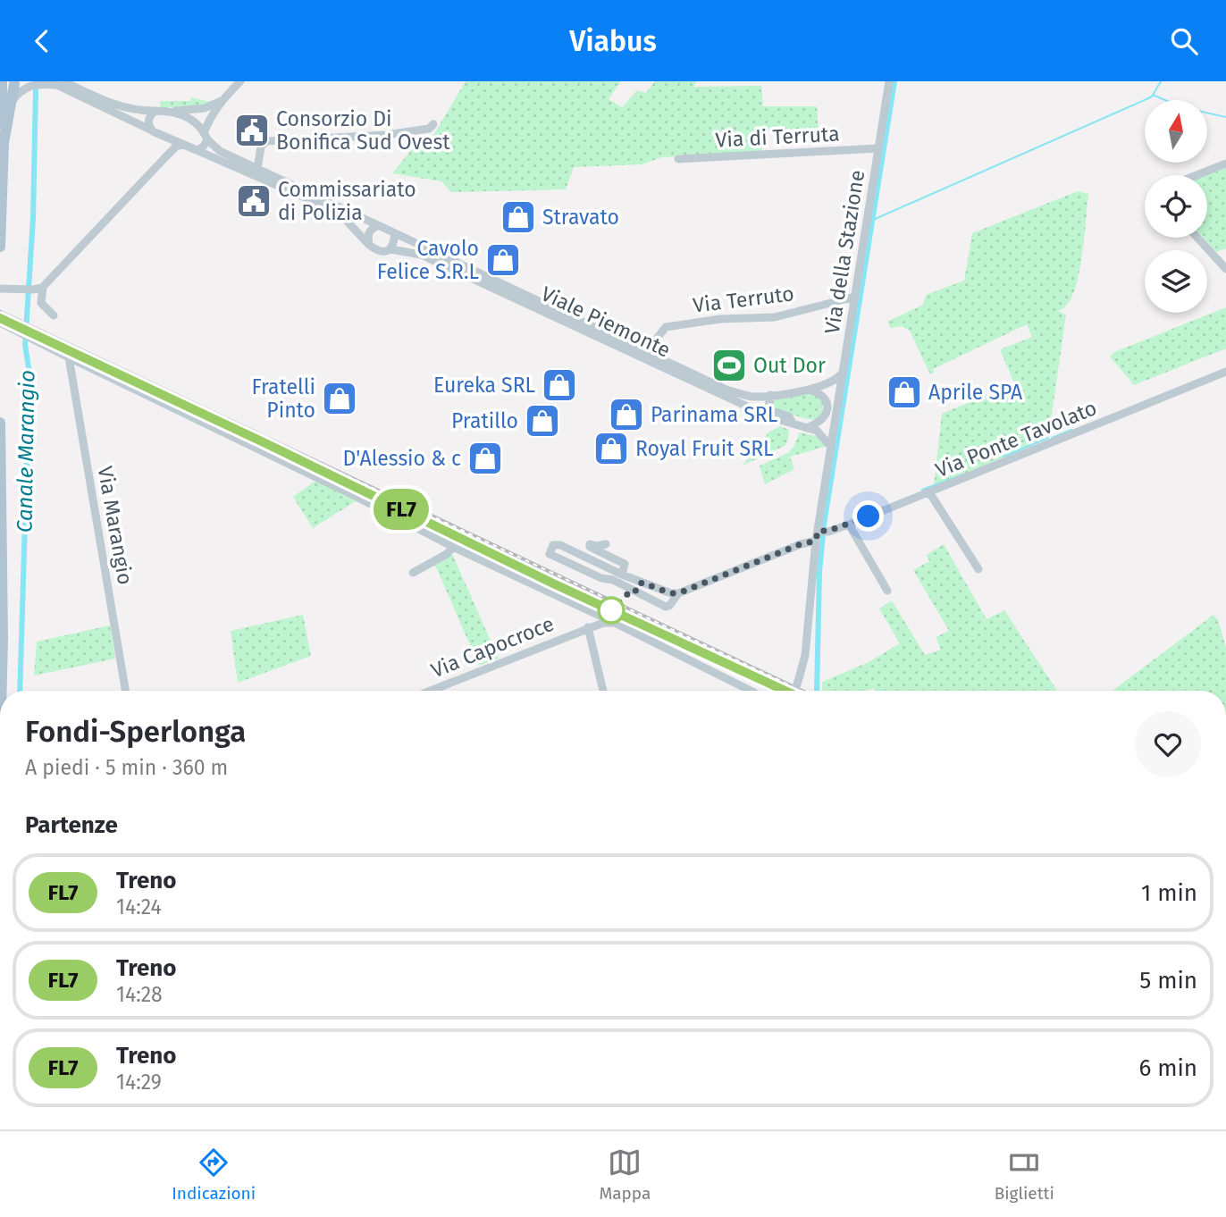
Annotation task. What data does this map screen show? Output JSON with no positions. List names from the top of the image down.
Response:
{
  "streets": {
    "street": [
      "Via di Terruta",
      "Via della Stazione",
      "Via Terruto",
      "Viale Piemonte",
      "Via Ponte Tavolato",
      "Via Marangio",
      "Via Capocroce"
    ]
  },
  "crossings": [
    ["Via di Terruta", "Via della Stazione"],
    ["Via della Stazione", "Via Terruto"],
    ["Via della Stazione", "Viale Piemonte"],
    ["Via della Stazione", "Via Ponte Tavolato"],
    ["Via Terruto", "Viale Piemonte"]
  ],
  "water": ["Canale Marangio"],
  "places": {
    "public building": ["Consorzio Di Bonifica Sud Ovest", "Commissariato di Polizia"],
    "shop": [
      "Stravato",
      "Cavolo Felice S.R.L",
      "Eureka SRL",
      "Aprile SPA",
      "Fratelli Pinto",
      "Parinama SRL",
      "Pratillo",
      "Royal Fruit SRL",
      "D'Alessio & c"
    ],
    "sports": ["Out Dor"]
  },
  "north": "top",
  "page": {
    "header": "Viabus",
    "on_map": "FL7",
    "heading": [
      ["Fondi-Sperlonga", "A piedi · 5 min · 360 m"],
      "Partenze"
    ],
    "list": [
      {
        "mark": "FL7",
        "name": "Treno",
        "note": "14:24",
        "value": "1 min"
      },
      {
        "mark": "FL7",
        "name": "Treno",
        "note": "14:28",
        "value": "5 min"
      },
      {
        "mark": "FL7",
        "name": "Treno",
        "note": "14:29",
        "value": "6 min"
      }
    ],
    "tabs": ["Indicazioni", "Mappa", "Biglietti"]
  }
}
